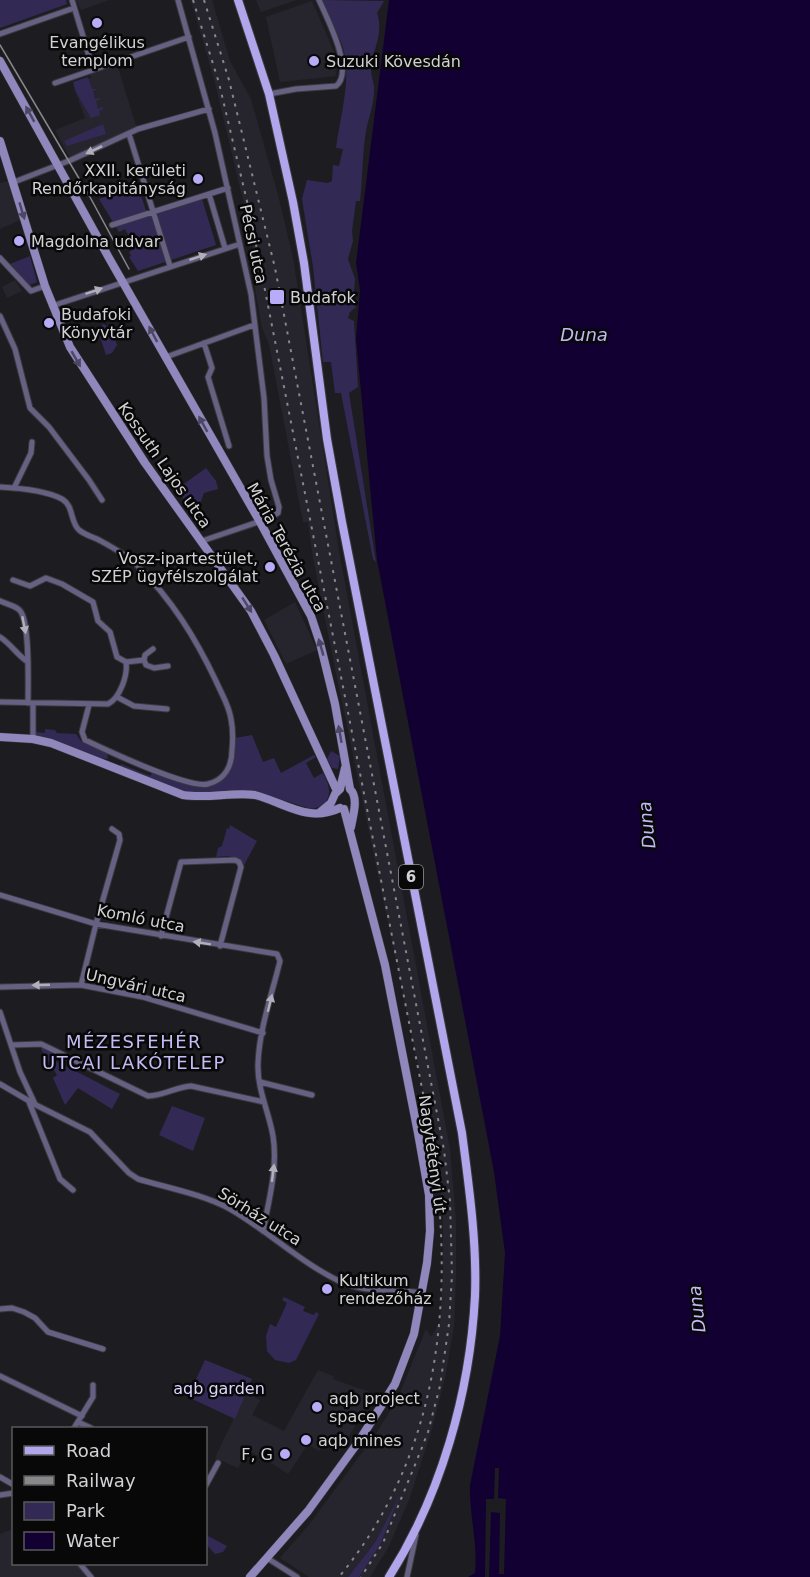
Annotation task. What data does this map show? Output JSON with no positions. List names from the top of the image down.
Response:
{
  "streets": {
    "main road": [
      "Kossuth Lajos utca",
      "Mária Terézia utca",
      "6",
      "Nagytétényi út"
    ],
    "street": [
      "Pécsi utca",
      "Komló utca",
      "Ungvári utca",
      "Sörház utca"
    ]
  },
  "crossings": [
    ["Pécsi utca", "Mária Terézia utca"],
    ["Kossuth Lajos utca", "Mária Terézia utca"],
    ["Kossuth Lajos utca", "Nagytétényi út"],
    ["Mária Terézia utca", "Nagytétényi út"],
    ["Komló utca", "Ungvári utca"],
    ["Nagytétényi út", "Sörház utca"]
  ],
  "one_way": ["Kossuth Lajos utca"],
  "districts": ["MÉZESFEHÉR UTCAI LAKÓTELEP"],
  "water": ["Duna"],
  "parks": ["aqb garden"],
  "places": {
    "other": [
      "Evangélikus templom",
      "Suzuki Kövesdán",
      "XXII. kerületi Rendőrkapitányság",
      "Magdolna udvar",
      "Budafoki Könyvtár",
      "Vosz-ipartestület, SZÉP ügyfélszolgálat",
      "Kultikum rendezőház",
      "aqb project space",
      "aqb mines",
      "F, G"
    ],
    "transit": ["Budafok"]
  },
  "legend": [
    "Road",
    "Railway",
    "Park",
    "Water"
  ]
}
